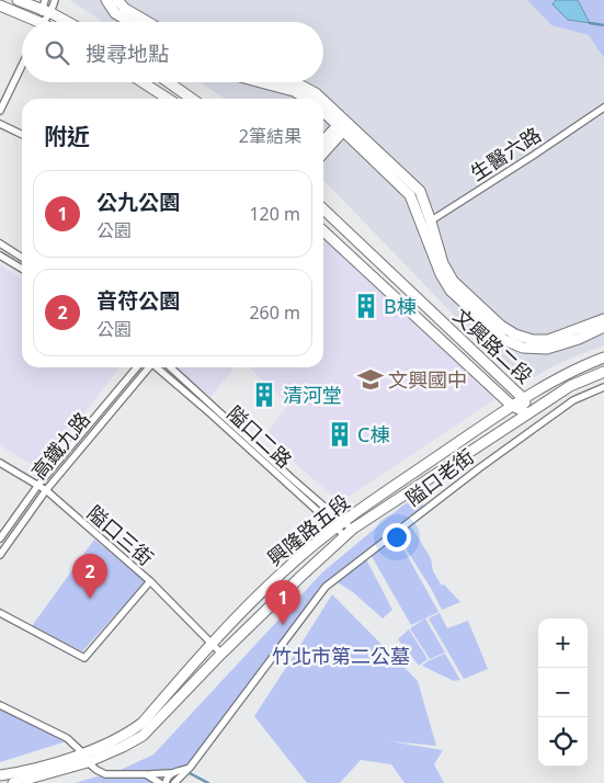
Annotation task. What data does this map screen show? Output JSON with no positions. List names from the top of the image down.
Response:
{
  "streets": {
    "street": [
      "生醫六路",
      "文興路二段",
      "隘口二路",
      "高鐵九路",
      "隘口老街",
      "興隆路五段",
      "隘口三街"
    ]
  },
  "crossings": [
    ["文興路二段", "興隆路五段"],
    ["隘口二路", "興隆路五段"],
    ["高鐵九路", "隘口三街"],
    ["興隆路五段", "隘口三街"]
  ],
  "parks": ["竹北市第二公墓"],
  "places": {
    "building": ["B棟", "清河堂", "C棟"],
    "school or university": ["文興國中"]
  },
  "page": {
    "search": "搜尋地點",
    "heading": ["附近", "2筆結果"],
    "list": [
      {
        "mark": "1",
        "name": "公九公園",
        "note": "公園",
        "value": "120 m"
      },
      {
        "mark": "2",
        "name": "音符公園",
        "note": "公園",
        "value": "260 m"
      }
    ],
    "pins": ["2", "1"],
    "map_buttons": ["+", "−"]
  }
}
